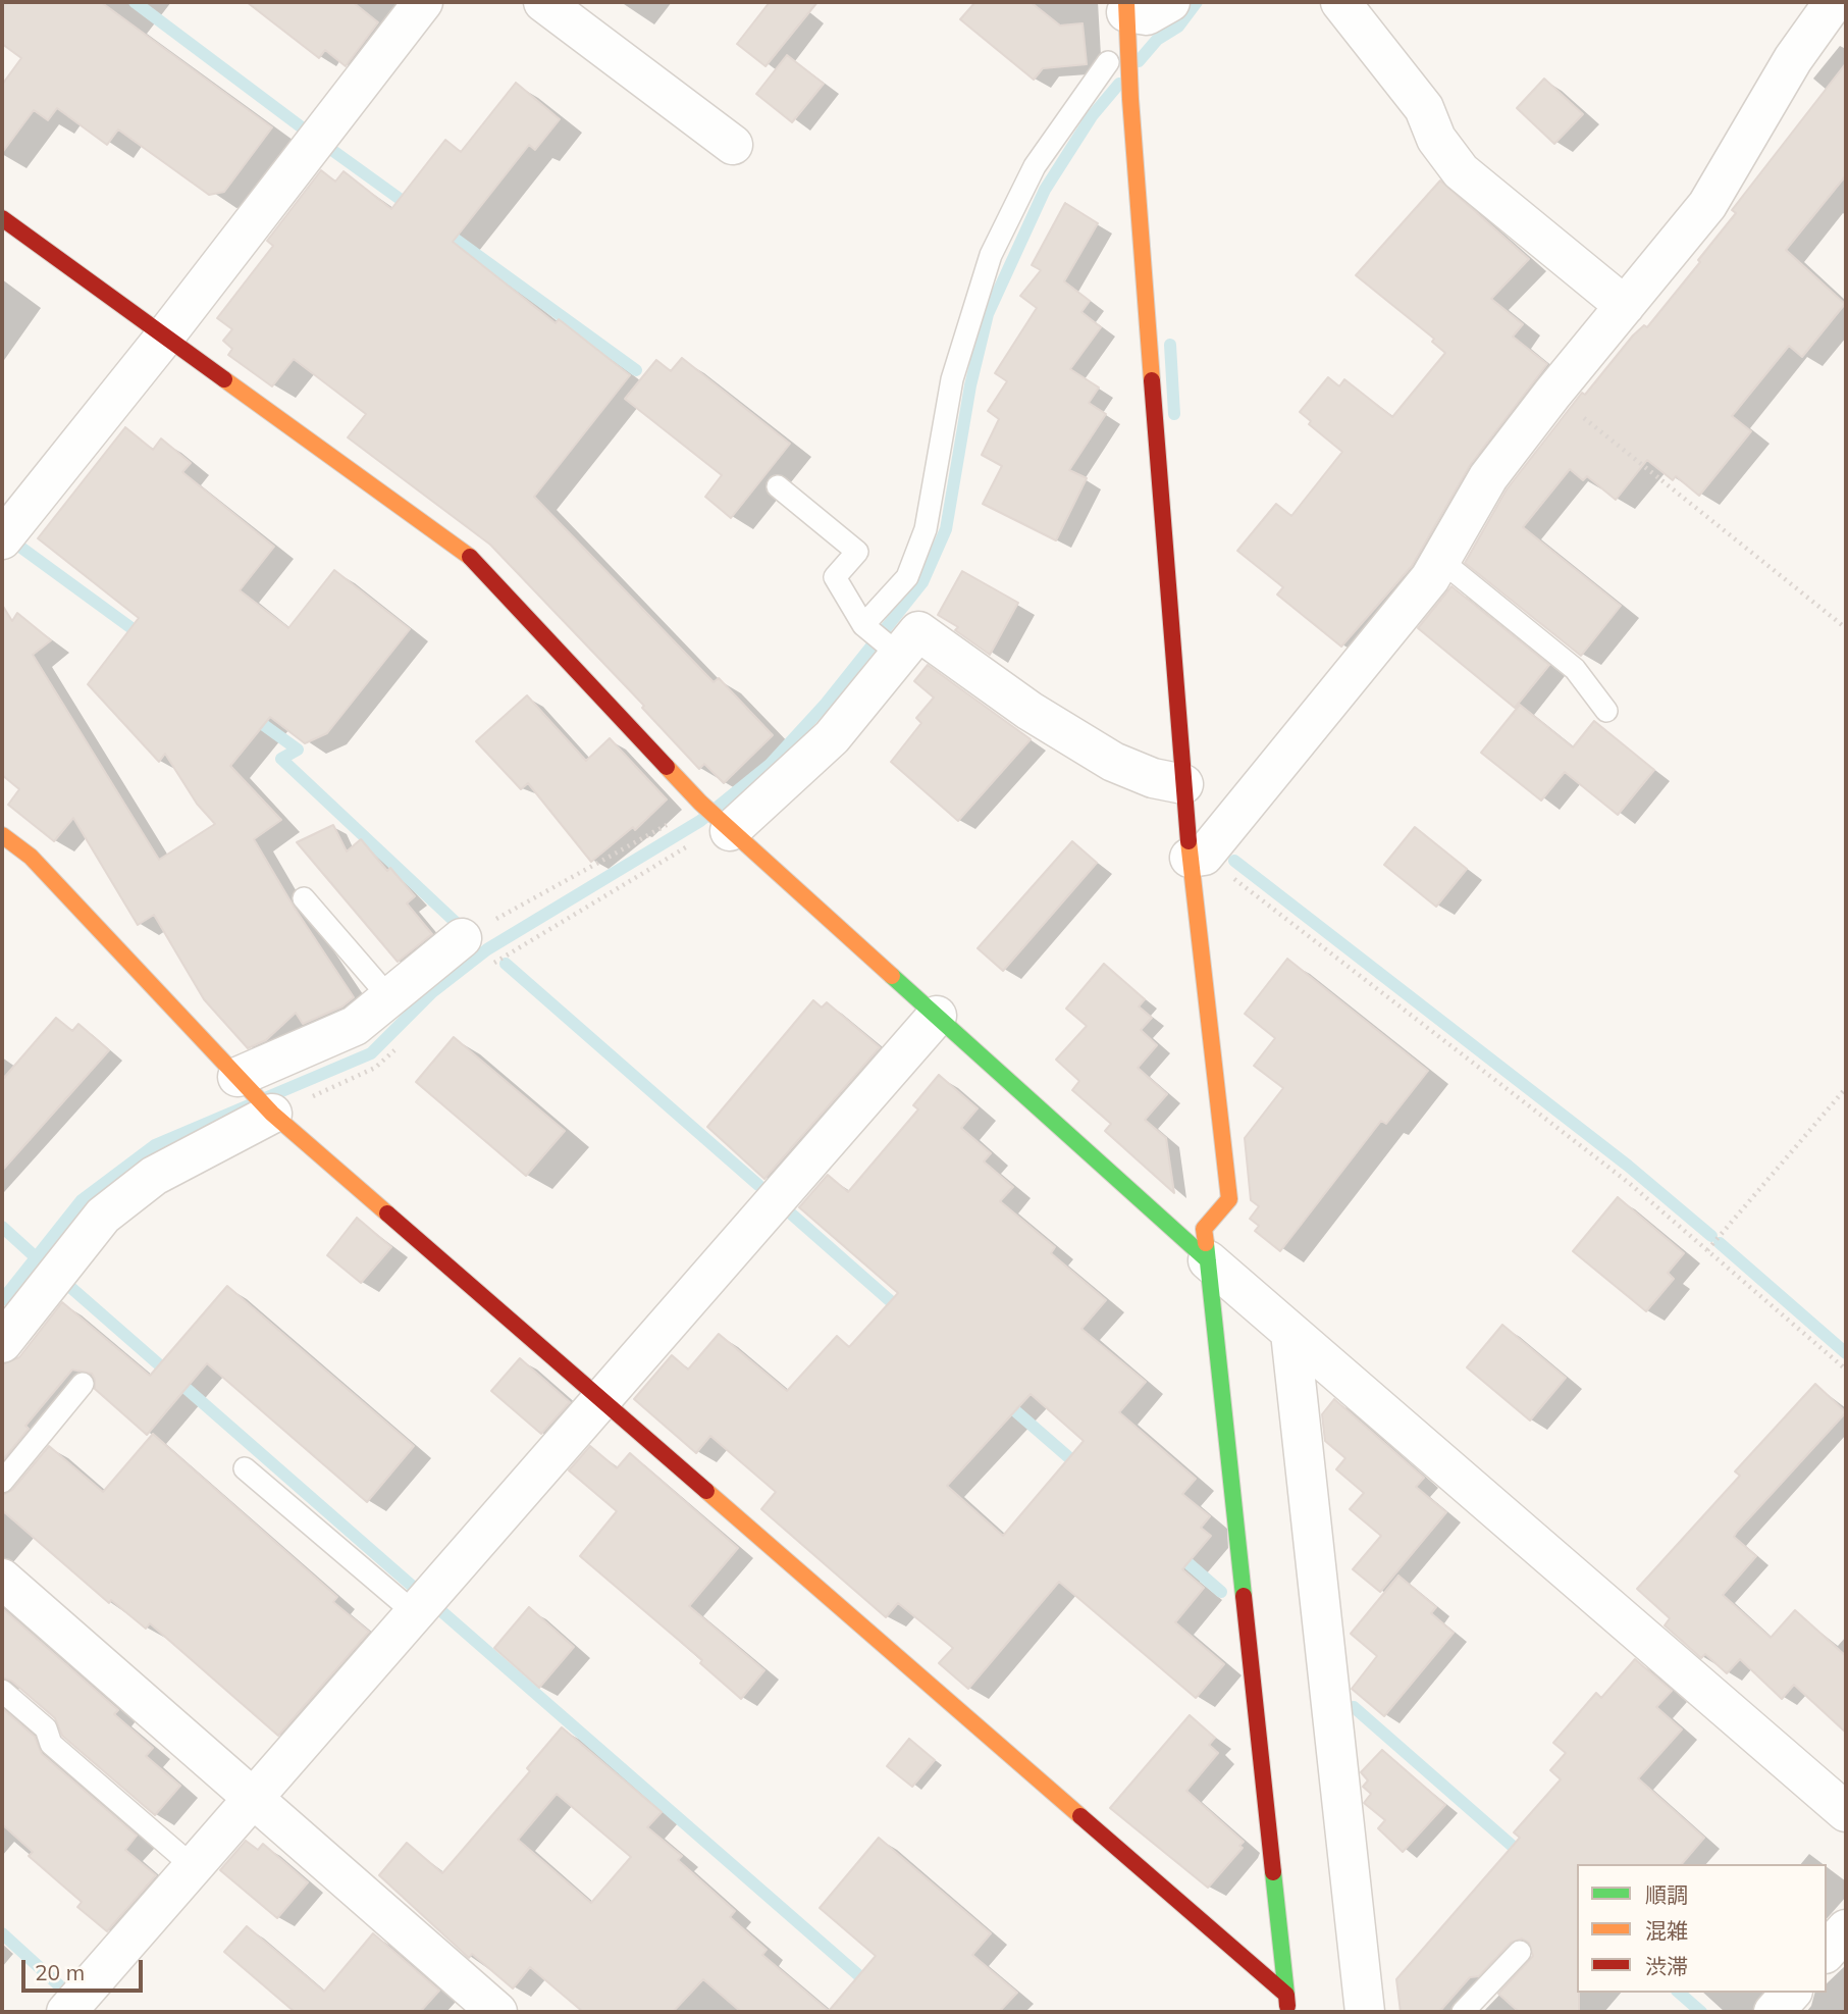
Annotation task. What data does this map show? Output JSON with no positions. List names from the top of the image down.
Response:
{
  "legend": ["順調", "混雑", "渋滞"],
  "scale_bar": "20 m"
}
